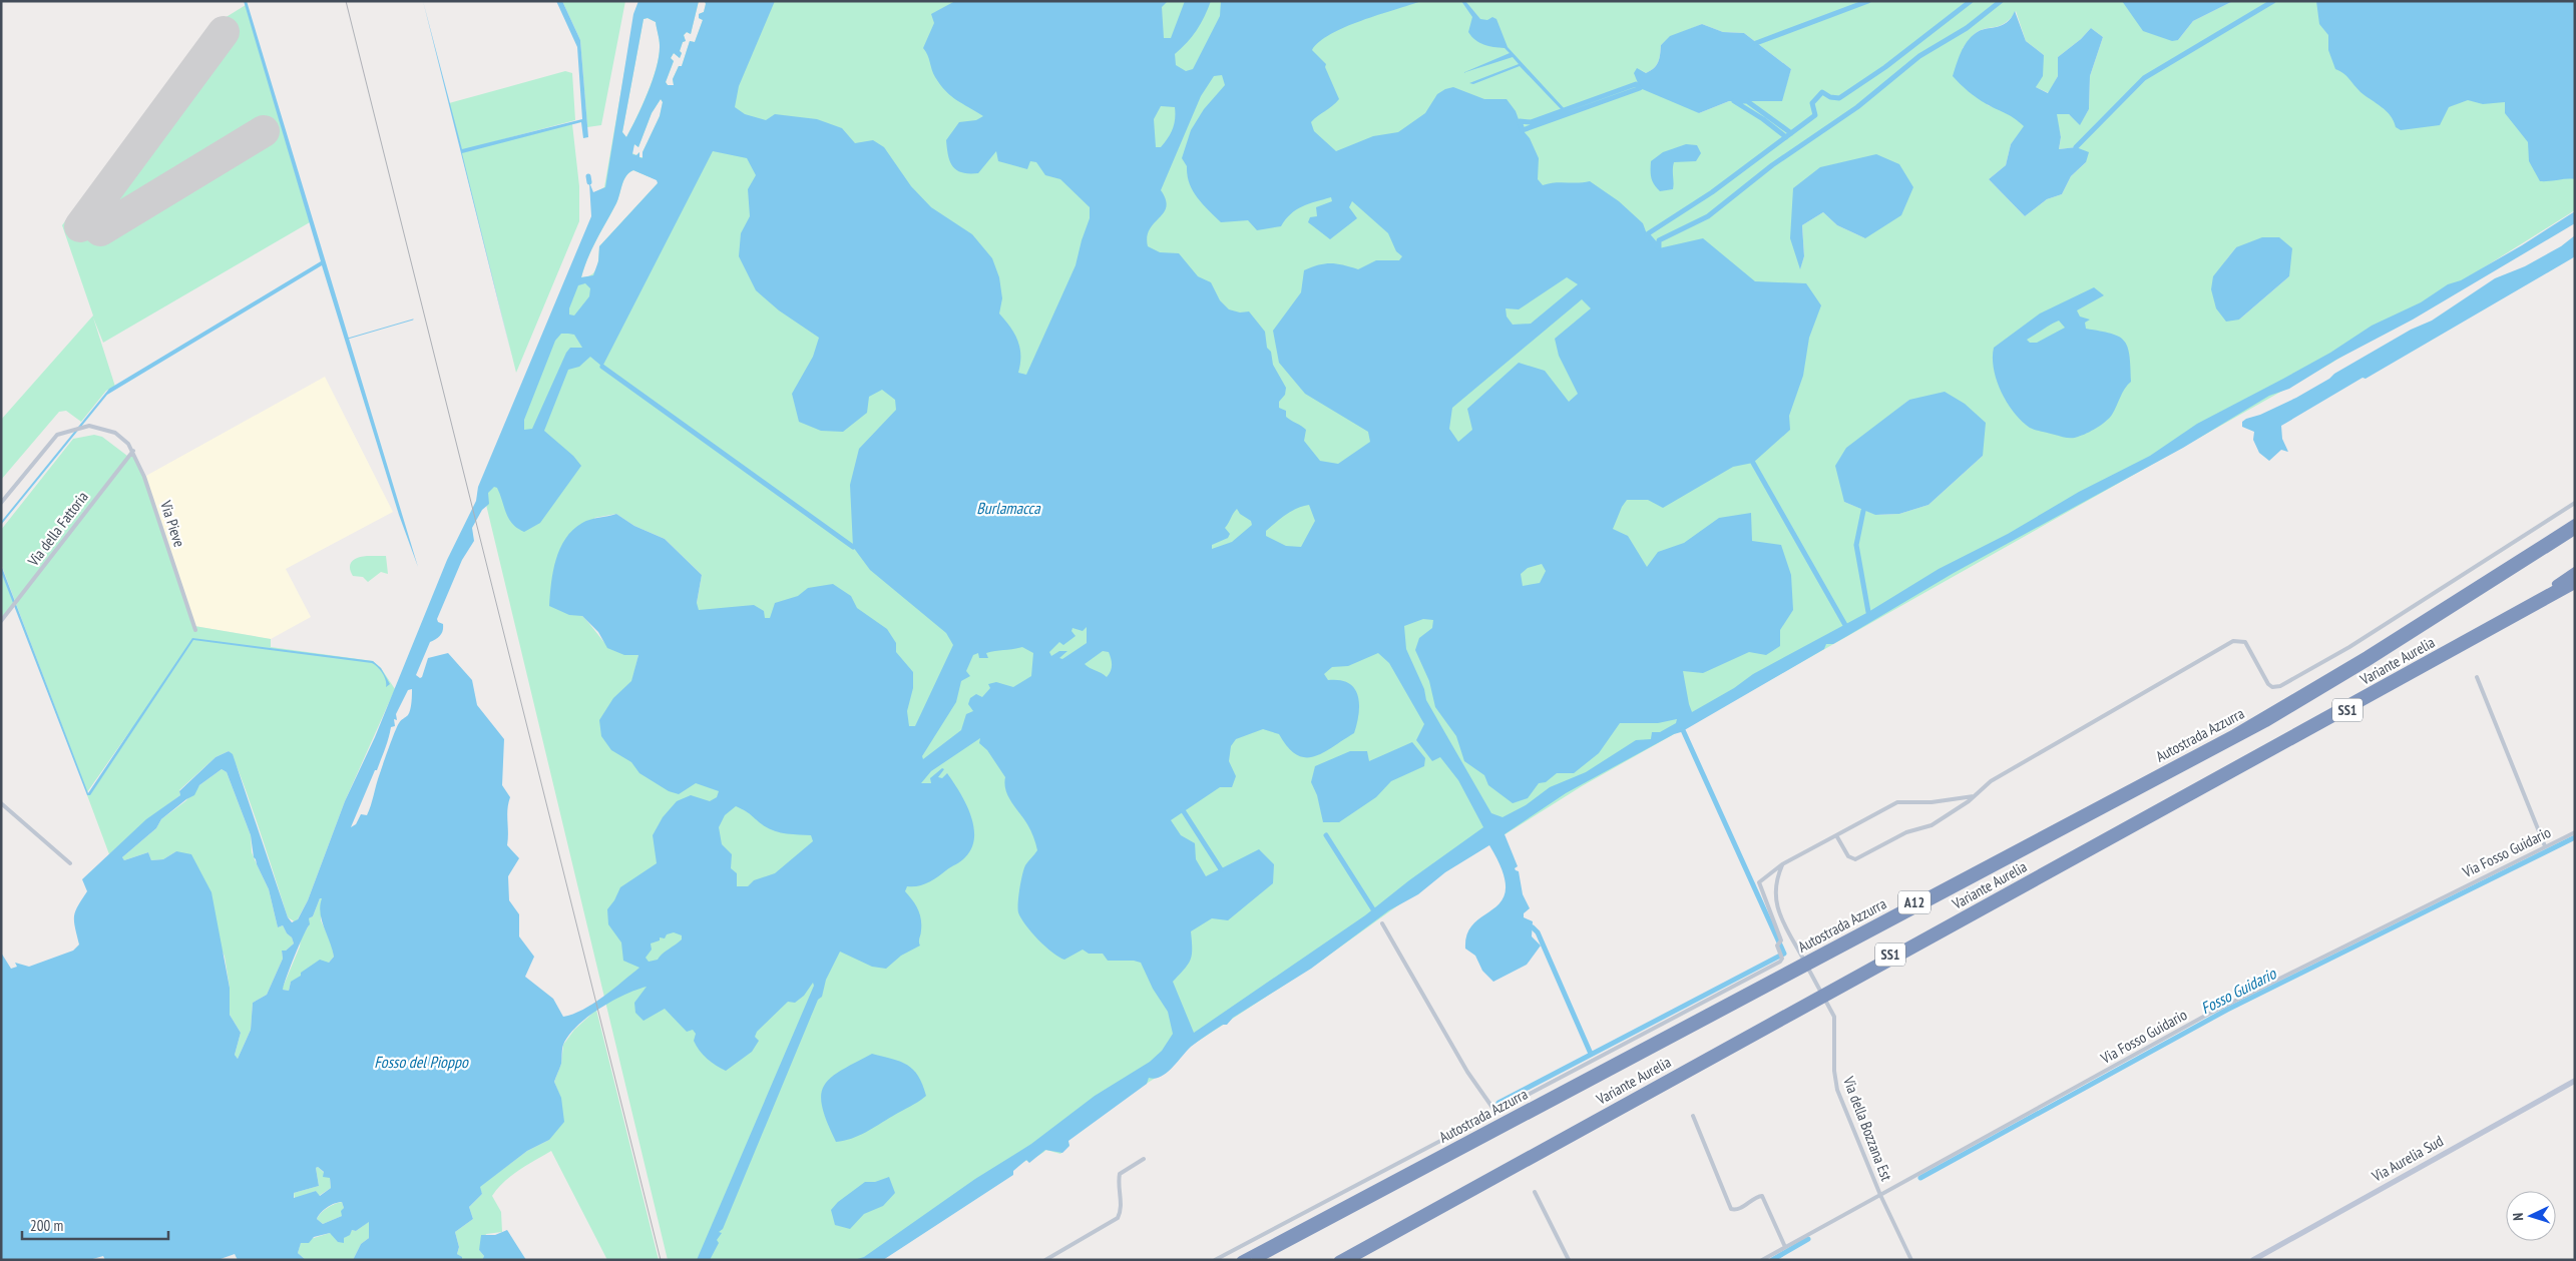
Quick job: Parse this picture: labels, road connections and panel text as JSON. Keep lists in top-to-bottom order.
{
  "streets": {
    "highway": [
      "Variante Aurelia",
      "SS1",
      "Autostrada Azzurra",
      "A12"
    ],
    "main road": ["Via Aurelia Sud"],
    "street": [
      "Via Pieve",
      "Via della Fattoria",
      "Via Fosso Guidario",
      "Via della Bozzana Est"
    ]
  },
  "crossings": [
    ["Via Pieve", "Via della Fattoria"],
    ["Via Fosso Guidario", "Via della Bozzana Est"]
  ],
  "water": ["Burlamacca", "Fosso Guidario", "Fosso del Pioppo"],
  "scale_bar": "200 m",
  "north": "left"
}
